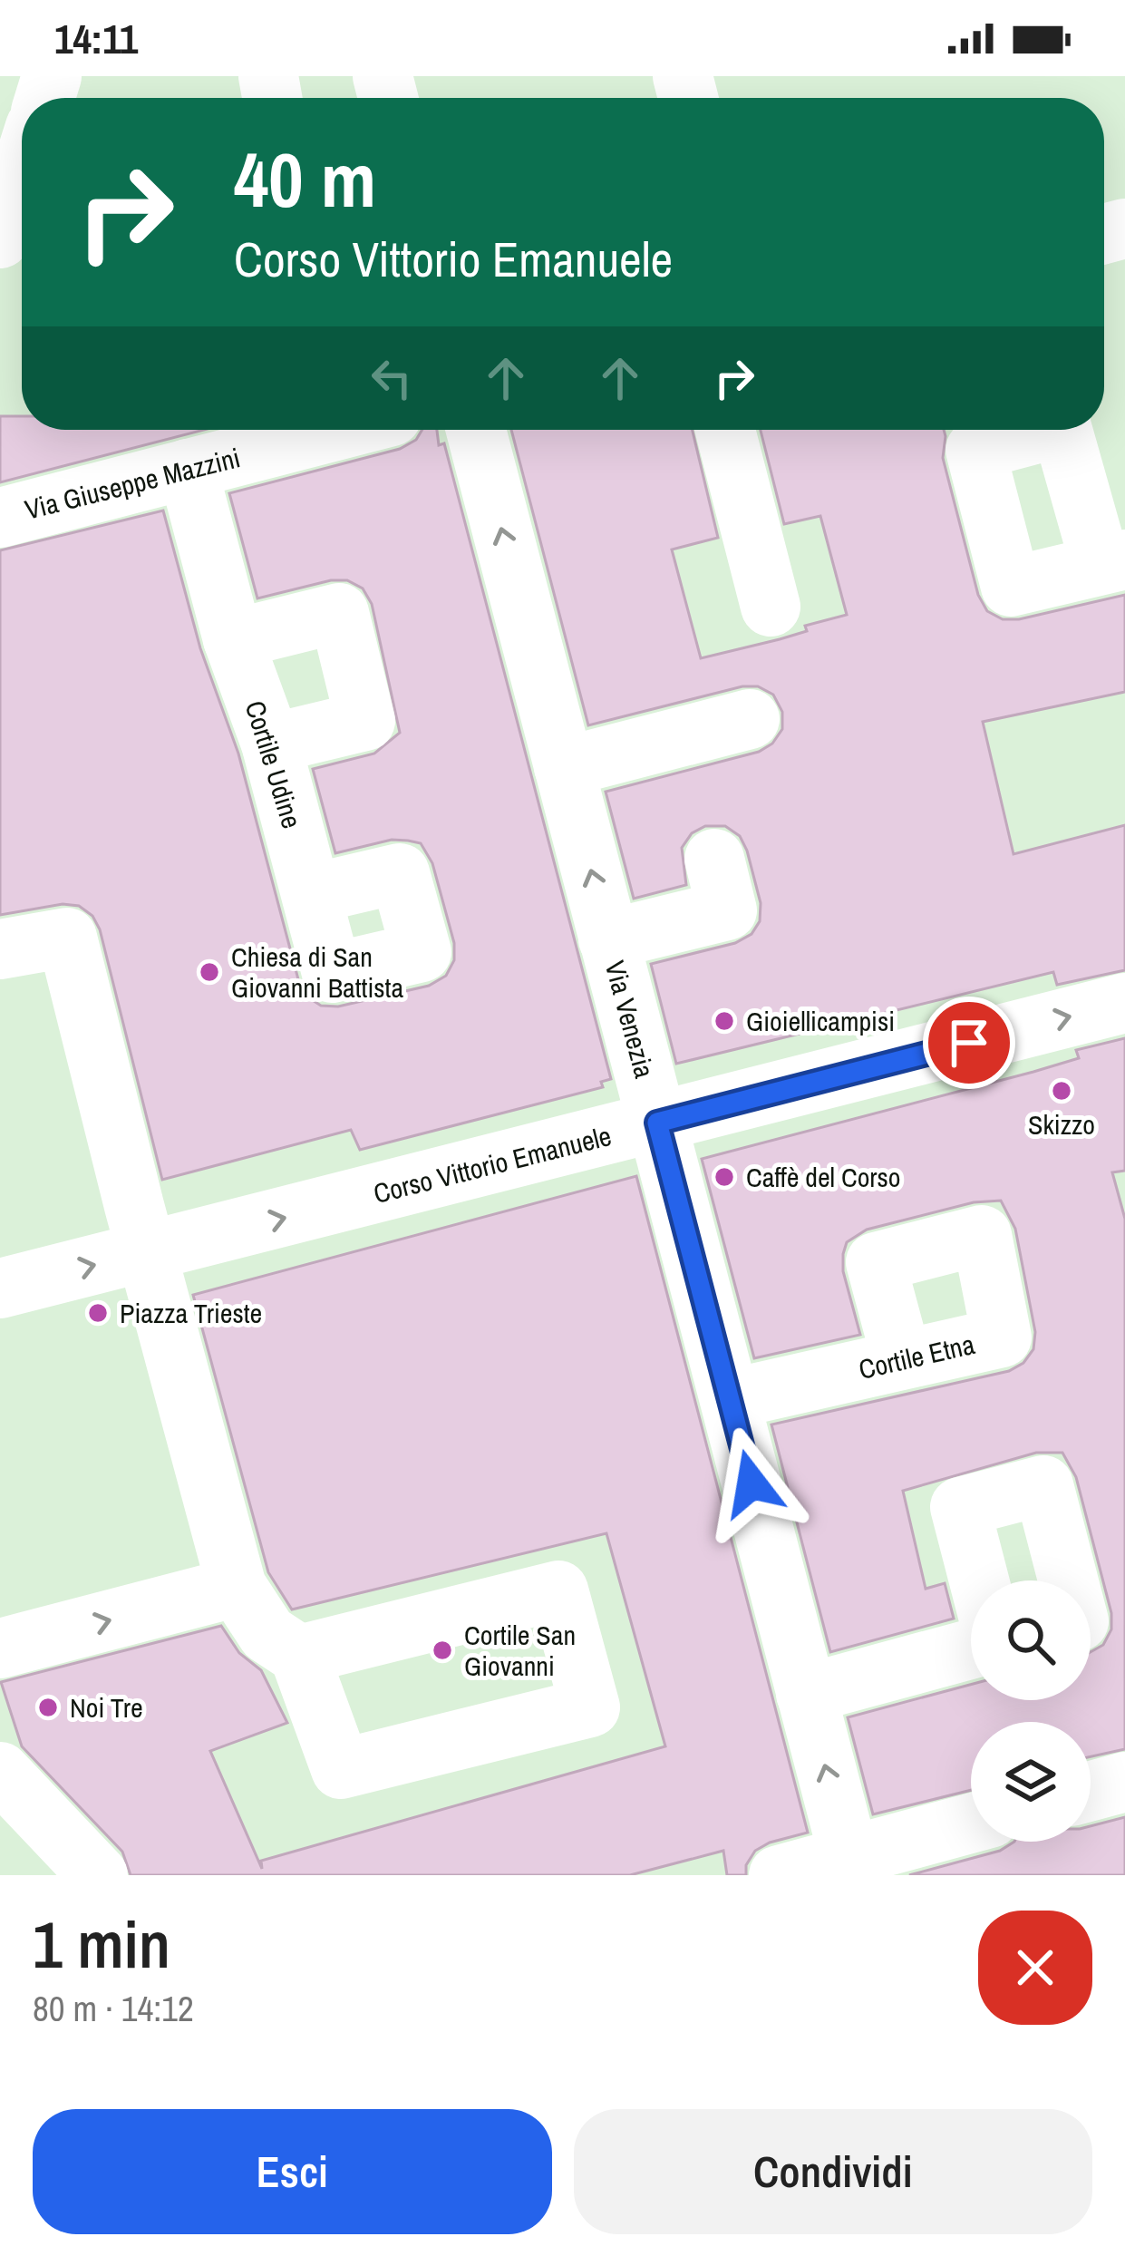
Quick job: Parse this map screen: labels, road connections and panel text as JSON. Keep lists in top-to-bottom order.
{
  "streets": {
    "street": [
      "Via Giuseppe Mazzini",
      "Cortile Udine",
      "Via Venezia",
      "Corso Vittorio Emanuele",
      "Cortile Etna"
    ]
  },
  "crossings": [
    ["Via Giuseppe Mazzini", "Cortile Udine"],
    ["Via Venezia", "Corso Vittorio Emanuele"],
    ["Via Venezia", "Cortile Etna"]
  ],
  "one_way": ["Via Venezia"],
  "places": [
    "Chiesa di San Giovanni Battista",
    "Gioiellicampisi",
    "Skizzo",
    "Caffè del Corso",
    "Piazza Trieste",
    "Cortile San Giovanni",
    "Noi Tre"
  ],
  "page": {
    "status": "14:11",
    "turn": ["40 m", "Corso Vittorio Emanuele"],
    "heading": ["1 min", "80 m · 14:12"],
    "buttons": ["Esci", "Condividi"]
  }
}
